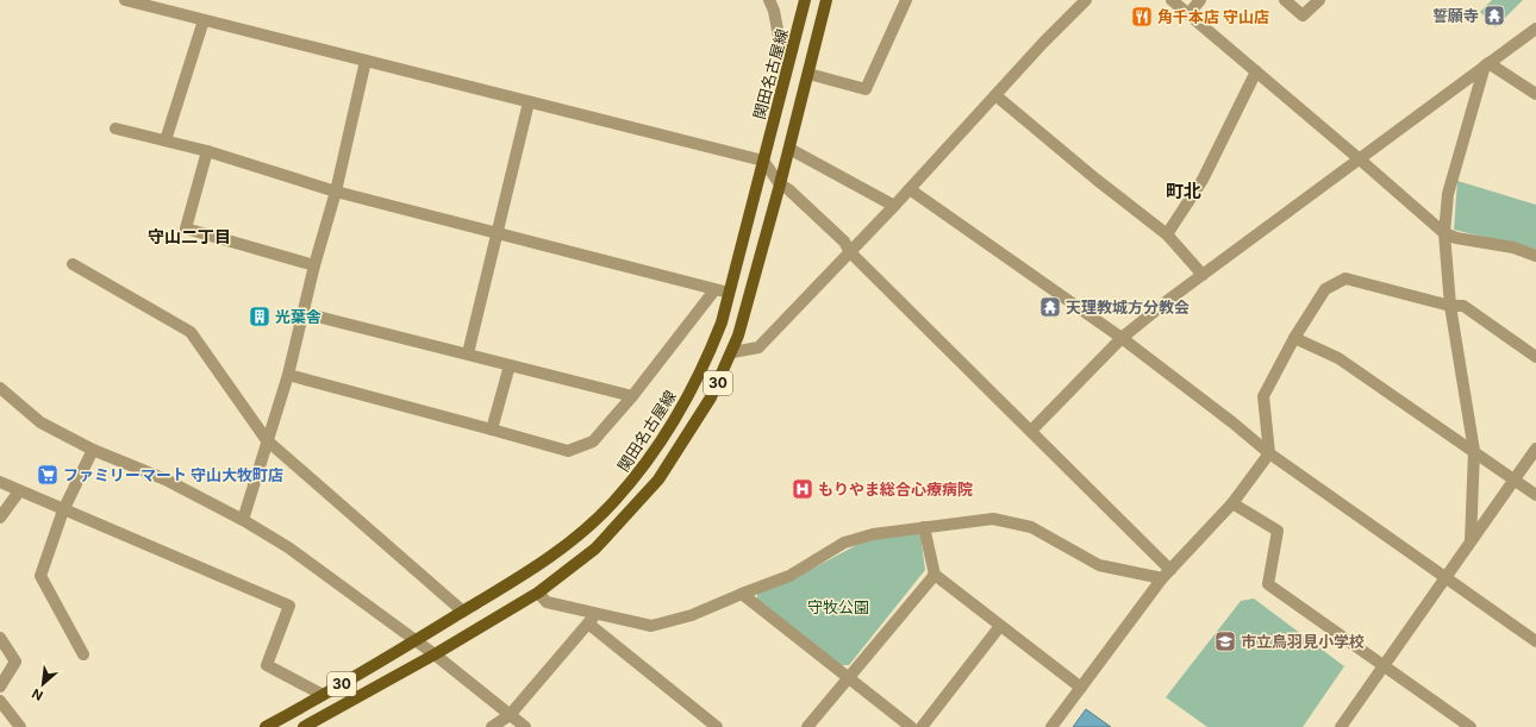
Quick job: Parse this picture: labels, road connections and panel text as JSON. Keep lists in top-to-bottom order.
{
  "streets": {
    "main road": ["関田名古屋線", "30"]
  },
  "districts": ["町北", "守山二丁目"],
  "parks": ["守牧公園"],
  "places": {
    "temple": ["誓願寺", "天理教城方分教会"],
    "restaurant": ["角千本店 守山店"],
    "building": ["光葉舎"],
    "supermarket": ["ファミリーマート 守山大牧町店"],
    "hospital": ["もりやま総合心療病院"],
    "school or university": ["市立鳥羽見小学校"]
  },
  "north": "bottom left"
}
